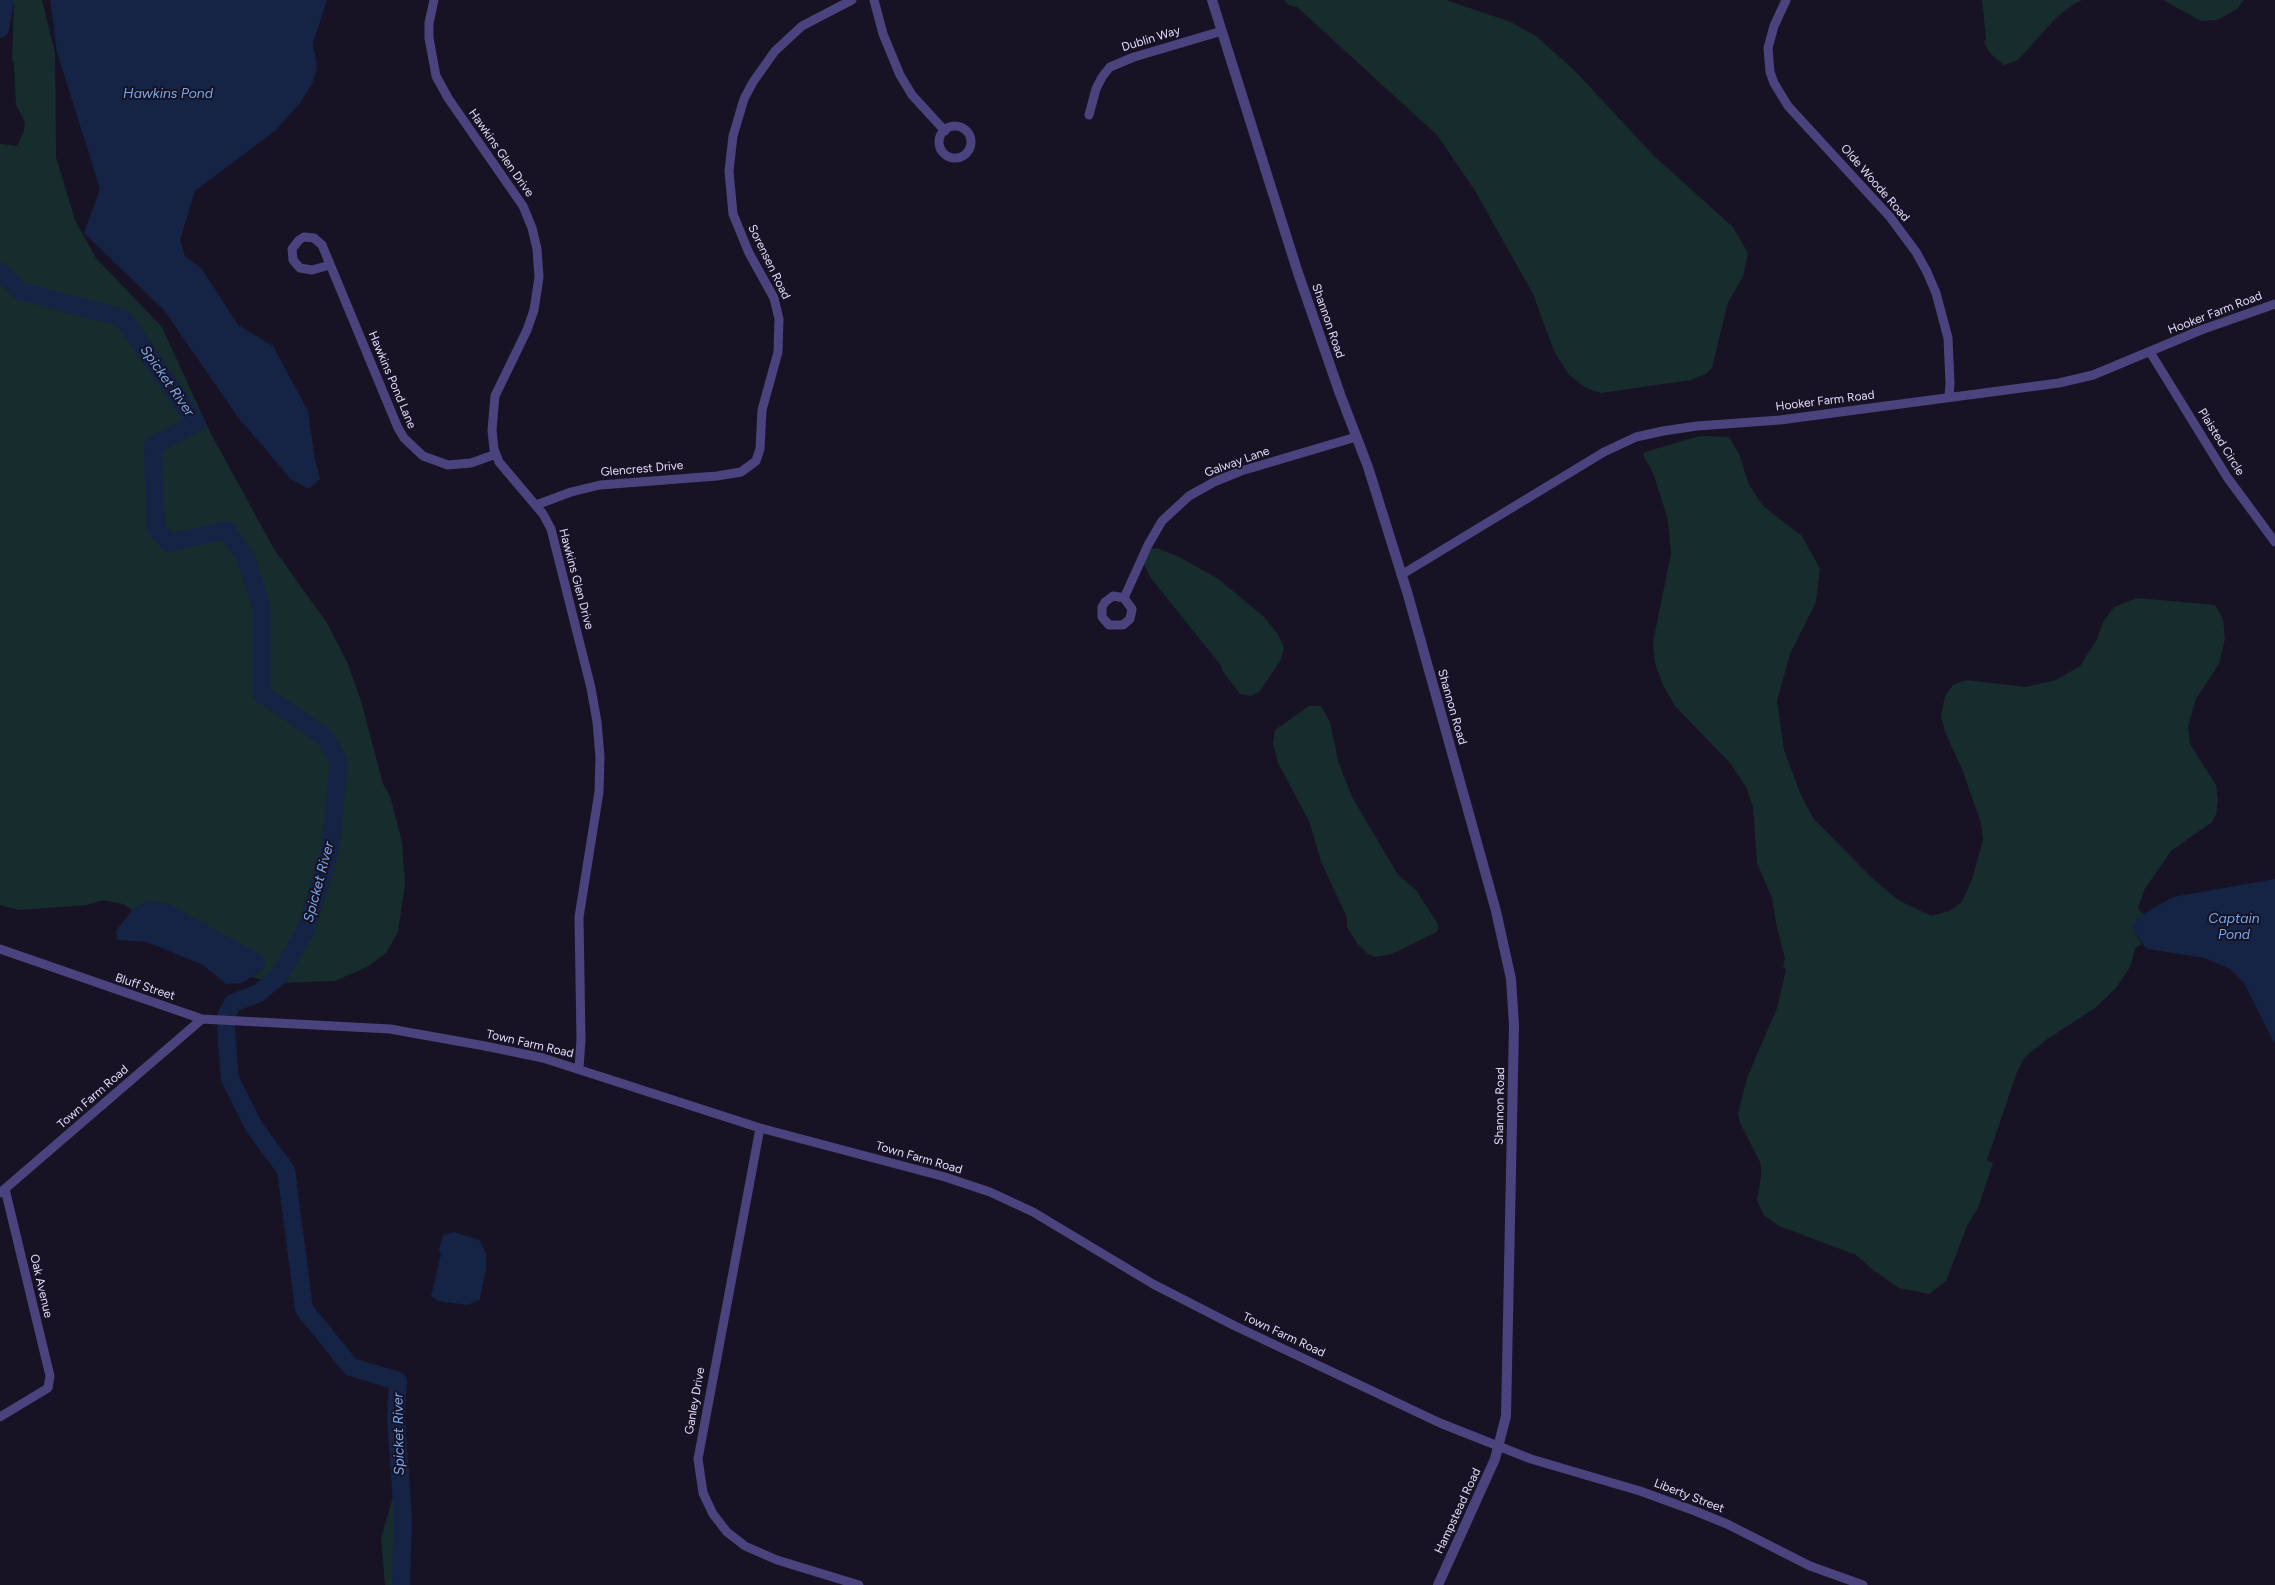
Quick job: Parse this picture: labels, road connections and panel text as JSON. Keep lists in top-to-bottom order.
{
  "streets": {
    "street": [
      "Dublin Way",
      "Hawkins Glen Drive",
      "Olde Woode Road",
      "Sorensen Road",
      "Hooker Farm Road",
      "Shannon Road",
      "Hawkins Pond Lane",
      "Plaisted Circle",
      "Galway Lane",
      "Glencrest Drive",
      "Bluff Street",
      "Town Farm Road",
      "Oak Avenue",
      "Ganley Drive",
      "Liberty Street",
      "Hampstead Road"
    ]
  },
  "crossings": [
    ["Dublin Way", "Shannon Road"],
    ["Hawkins Glen Drive", "Hawkins Pond Lane"],
    ["Hawkins Glen Drive", "Glencrest Drive"],
    ["Hawkins Glen Drive", "Town Farm Road"],
    ["Olde Woode Road", "Hooker Farm Road"],
    ["Sorensen Road", "Glencrest Drive"],
    ["Hooker Farm Road", "Shannon Road"],
    ["Hooker Farm Road", "Plaisted Circle"],
    ["Shannon Road", "Galway Lane"],
    ["Shannon Road", "Town Farm Road"],
    ["Shannon Road", "Liberty Street"],
    ["Shannon Road", "Hampstead Road"],
    ["Bluff Street", "Town Farm Road"],
    ["Town Farm Road", "Oak Avenue"],
    ["Town Farm Road", "Ganley Drive"],
    ["Town Farm Road", "Liberty Street"],
    ["Town Farm Road", "Hampstead Road"],
    ["Liberty Street", "Hampstead Road"]
  ],
  "water": ["Hawkins Pond", "Spicket River", "Captain Pond"]
}
